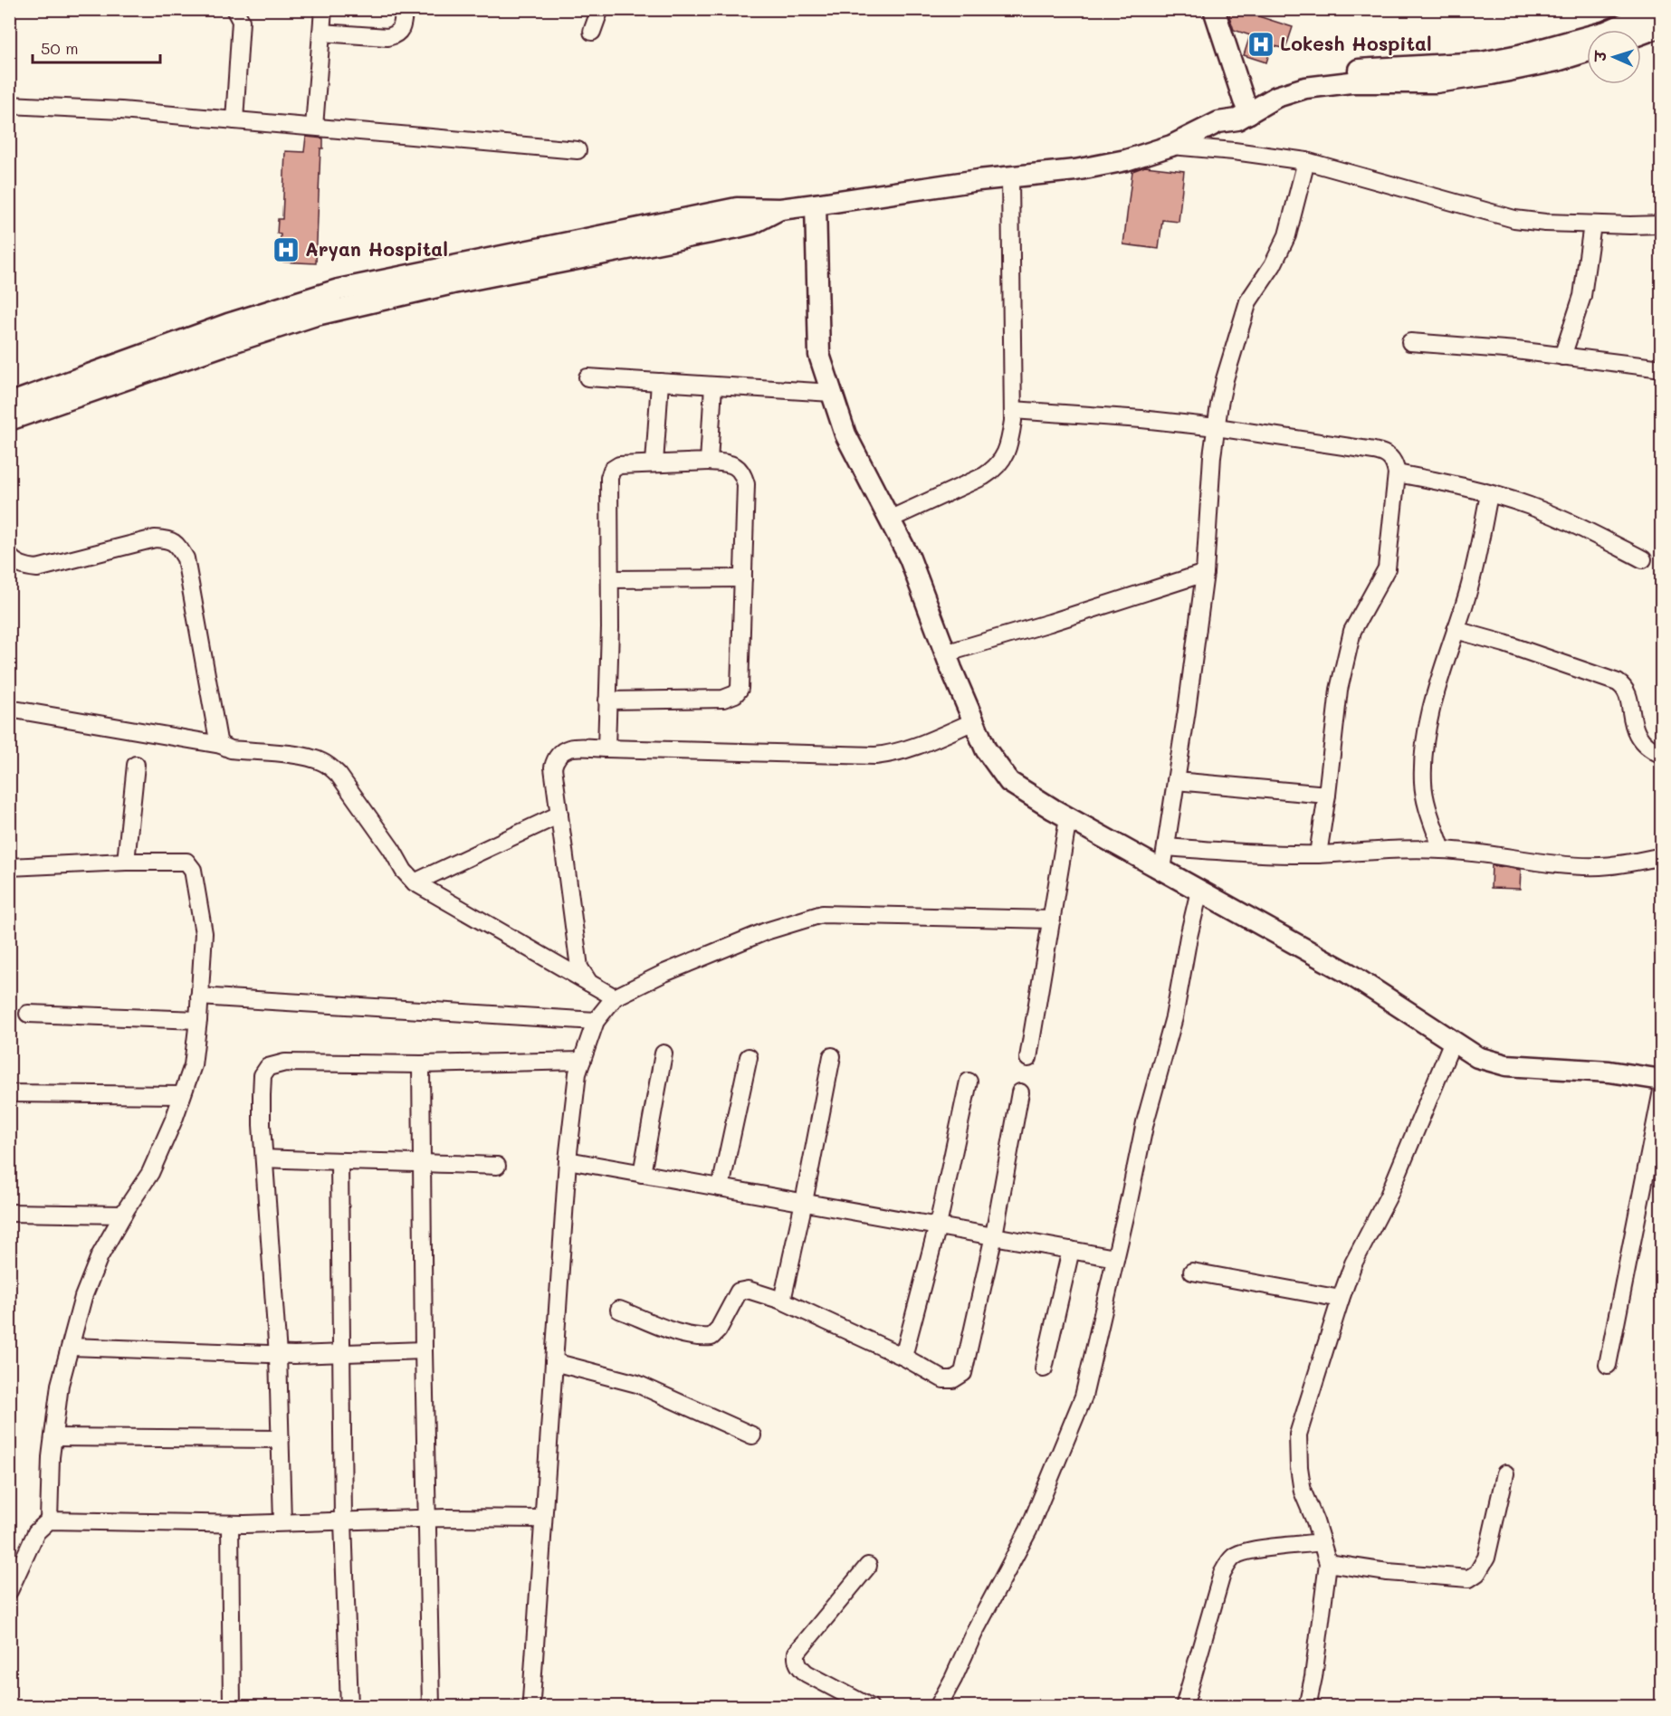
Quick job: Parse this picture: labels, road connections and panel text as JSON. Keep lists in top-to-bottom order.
{
  "places": {
    "hospital": ["Lokesh Hospital", "Aryan Hospital"]
  },
  "scale_bar": "50 m",
  "north": "left"
}
